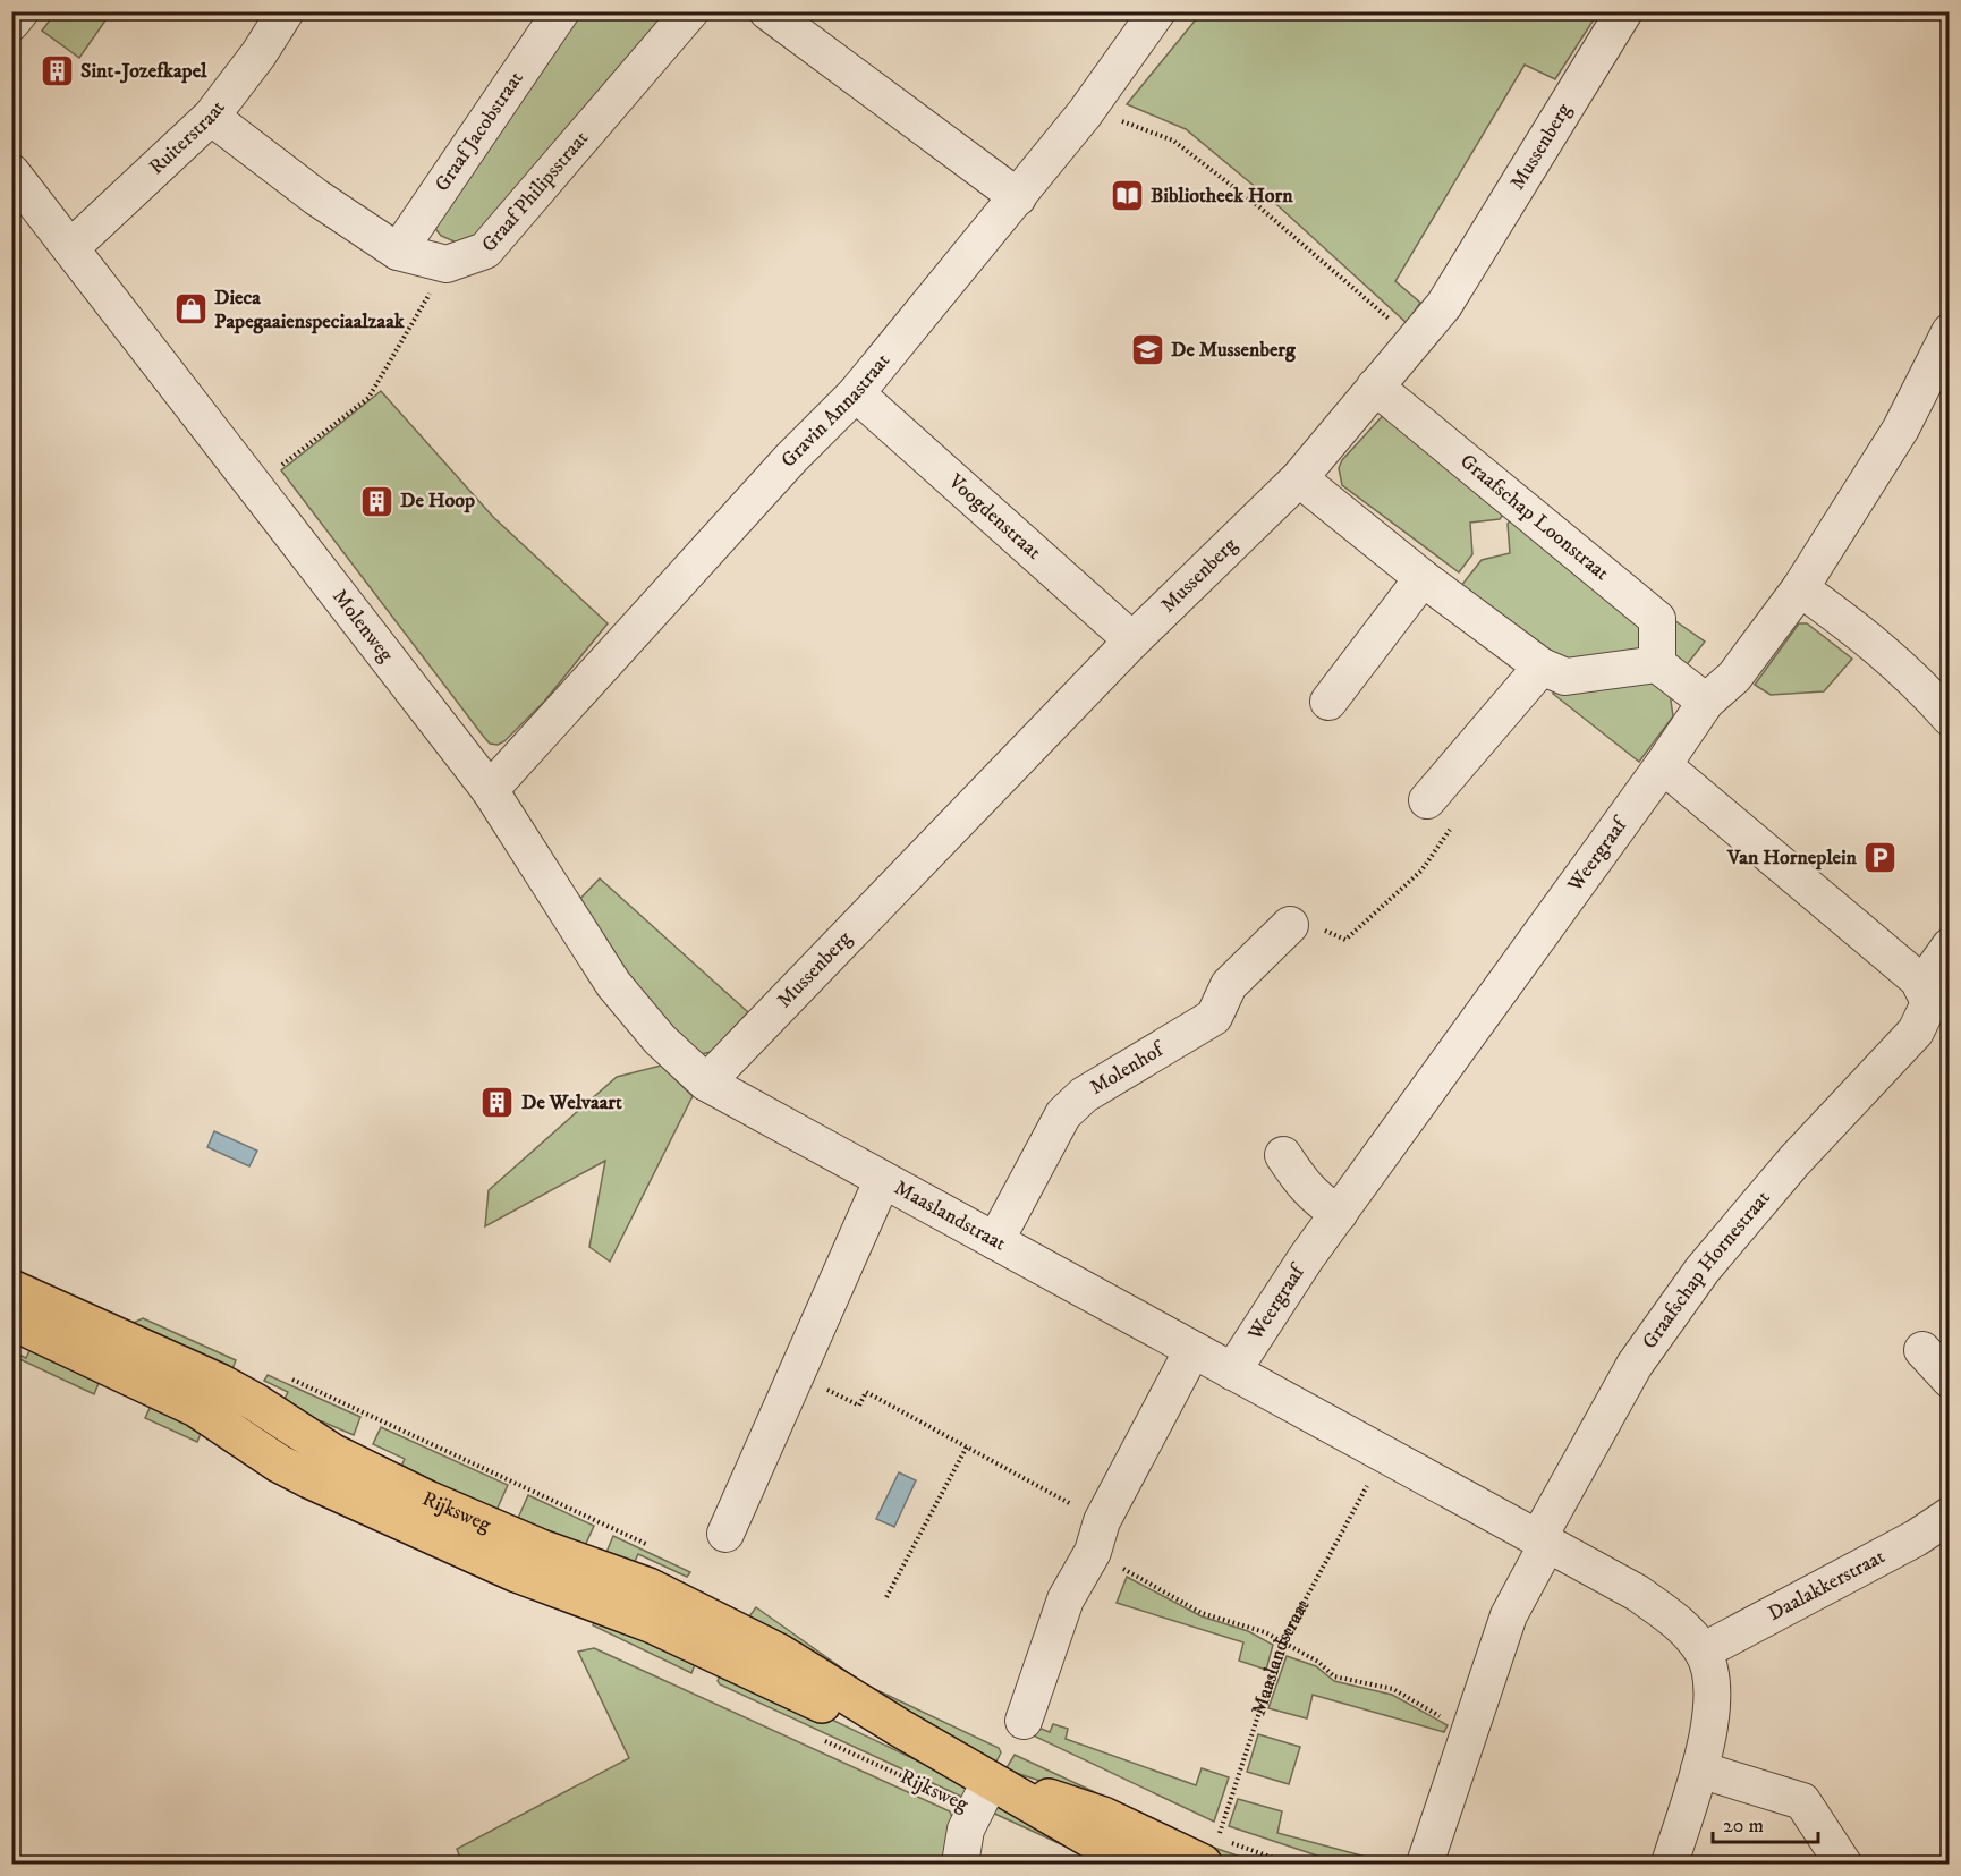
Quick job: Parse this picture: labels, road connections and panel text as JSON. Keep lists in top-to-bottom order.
{
  "streets": {
    "main road": ["Rijksweg"],
    "street": [
      "Graaf Jacobstraat",
      "Ruiterstraat",
      "Mussenberg",
      "Graaf Philipsstraat",
      "Gravin Annastraat",
      "Voogdenstraat",
      "Graafschap Loonstraat",
      "Molenweg",
      "Weergraaf",
      "Molenhof",
      "Maaslandstraat",
      "Graafschap Hornestraat",
      "Daalakkerstraat"
    ]
  },
  "crossings": [
    ["Ruiterstraat", "Molenweg"],
    ["Mussenberg", "Voogdenstraat"],
    ["Mussenberg", "Graafschap Loonstraat"],
    ["Mussenberg", "Molenweg"],
    ["Mussenberg", "Maaslandstraat"],
    ["Gravin Annastraat", "Voogdenstraat"],
    ["Gravin Annastraat", "Molenweg"],
    ["Molenweg", "Maaslandstraat"],
    ["Weergraaf", "Maaslandstraat"],
    ["Molenhof", "Maaslandstraat"],
    ["Maaslandstraat", "Graafschap Hornestraat"],
    ["Maaslandstraat", "Rijksweg"],
    ["Maaslandstraat", "Daalakkerstraat"]
  ],
  "places": {
    "building": ["Sint-Jozefkapel", "De Hoop", "De Welvaart"],
    "library": ["Bibliotheek Horn"],
    "shop": ["Dieca Papegaaienspeciaalzaak"],
    "school or university": ["De Mussenberg"],
    "parking": ["Van Horneplein"]
  },
  "scale_bar": "20 m"
}
